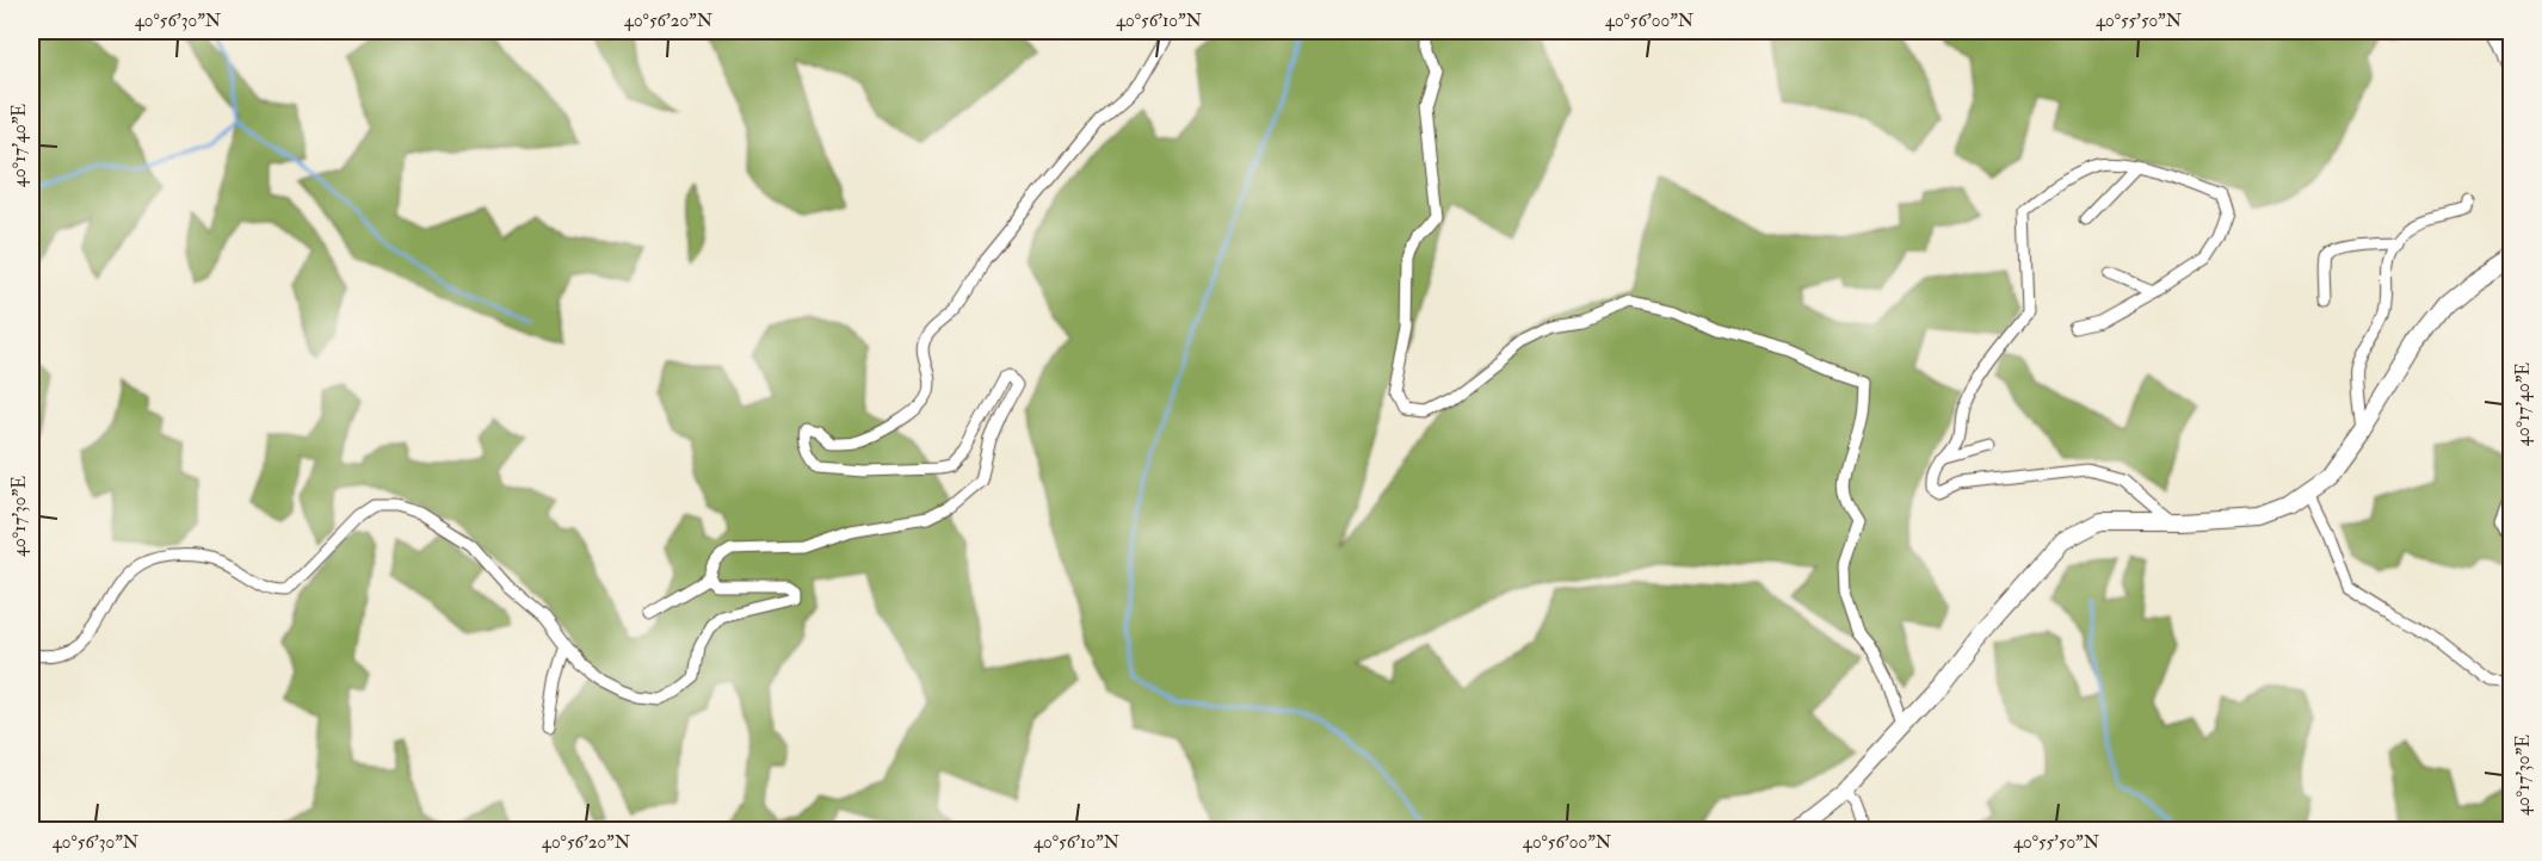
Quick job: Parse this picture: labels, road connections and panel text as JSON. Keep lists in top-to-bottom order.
{
  "coordinates": [
    "40°56'30\"N",
    "40°56'20\"N",
    "40°56'10\"N",
    "40°56'00\"N",
    "40°55'50\"N",
    "40°17'40\"E",
    "40°17'30\"E"
  ]
}
